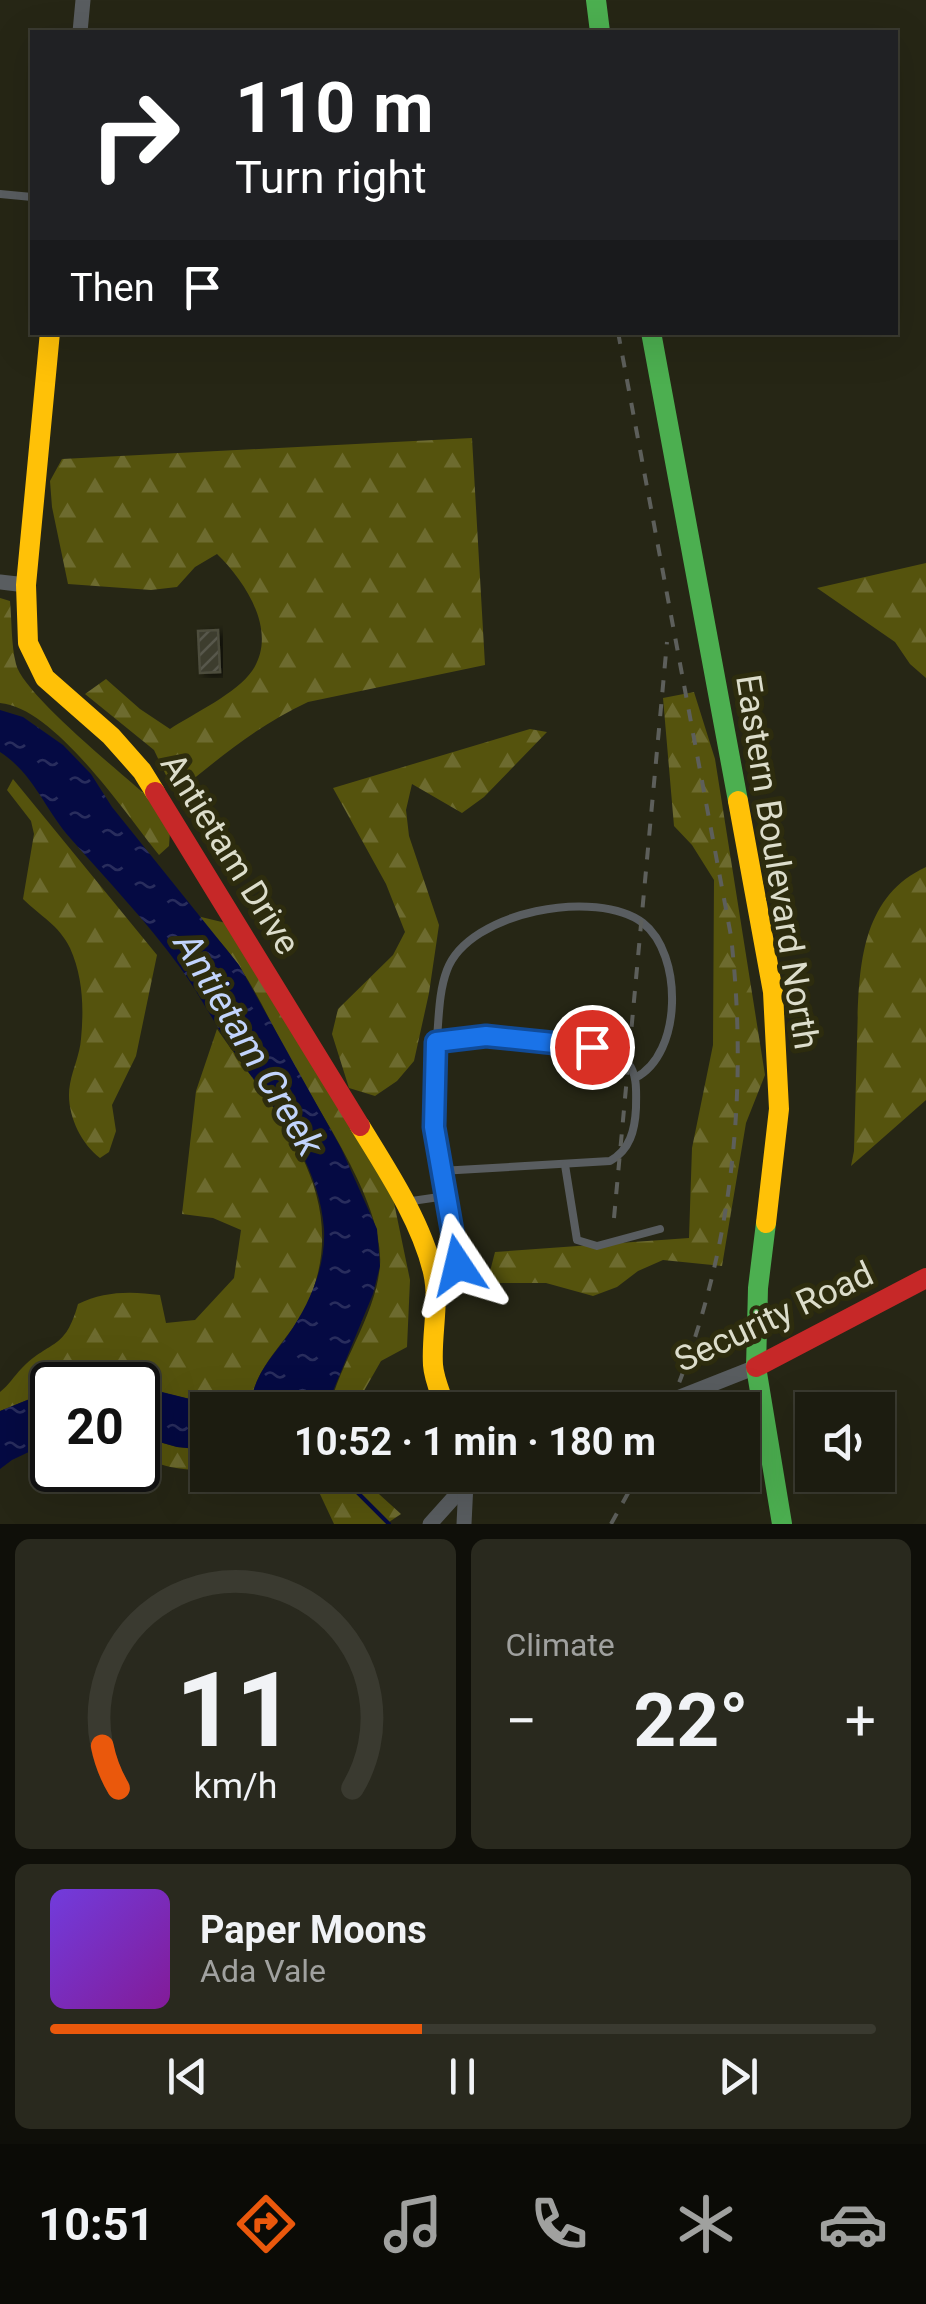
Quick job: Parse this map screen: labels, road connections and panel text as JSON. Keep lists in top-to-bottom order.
{
  "streets": {
    "street": ["Antietam Drive", "Eastern Boulevard North", "Security Road"]
  },
  "crossings": [
    ["Eastern Boulevard North", "Security Road"]
  ],
  "water": ["Antietam Creek"],
  "page": {
    "turn": ["110 m", "Turn right"],
    "then": "Then",
    "limit": "20",
    "trip": "10:52 · 1 min · 180 m",
    "tile": "Climate",
    "heat": ["−", "22°", "+"],
    "song": ["Paper Moons", "Ada Vale"],
    "tabs": "10:51",
    "gauge": ["11", "km/h"]
  }
}
